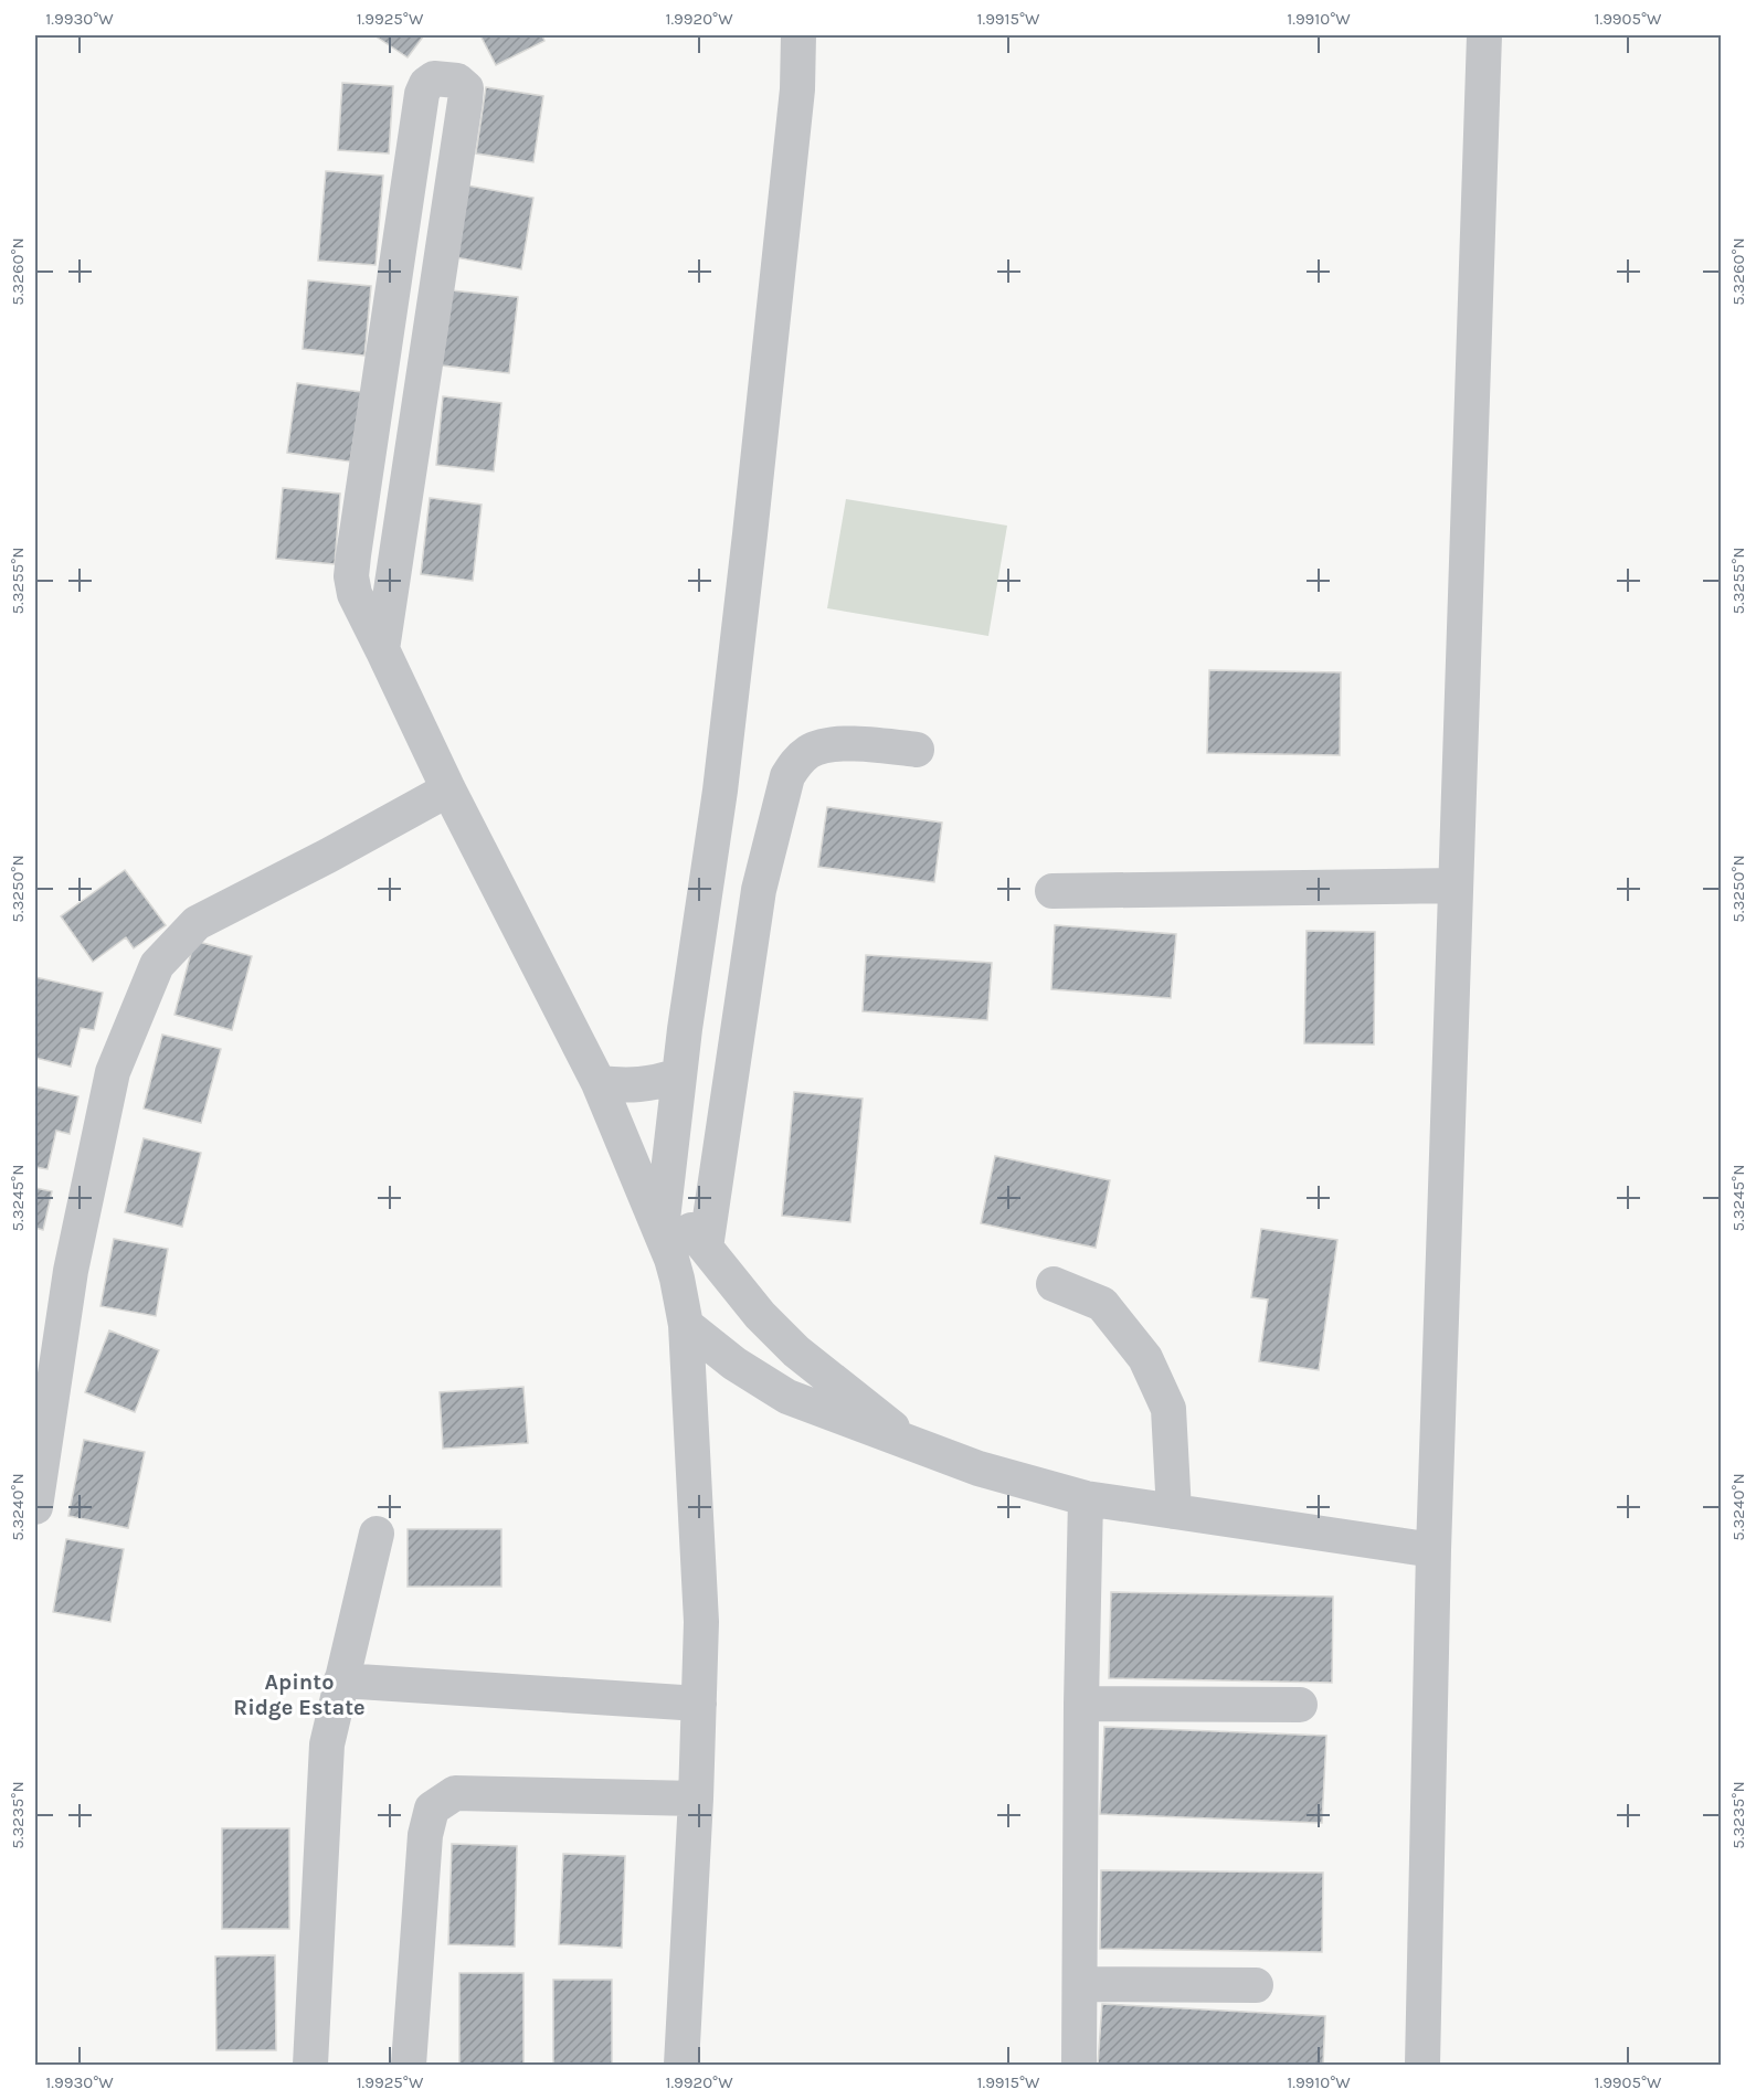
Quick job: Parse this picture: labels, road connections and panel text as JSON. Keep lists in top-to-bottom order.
{
  "districts": ["Apinto Ridge Estate"],
  "coordinates": [
    "1.9930°W",
    "1.9925°W",
    "1.9920°W",
    "1.9915°W",
    "1.9910°W",
    "1.9905°W",
    "5.3260°N",
    "5.3255°N",
    "5.3250°N",
    "5.3245°N",
    "5.3240°N",
    "5.3235°N"
  ]
}
